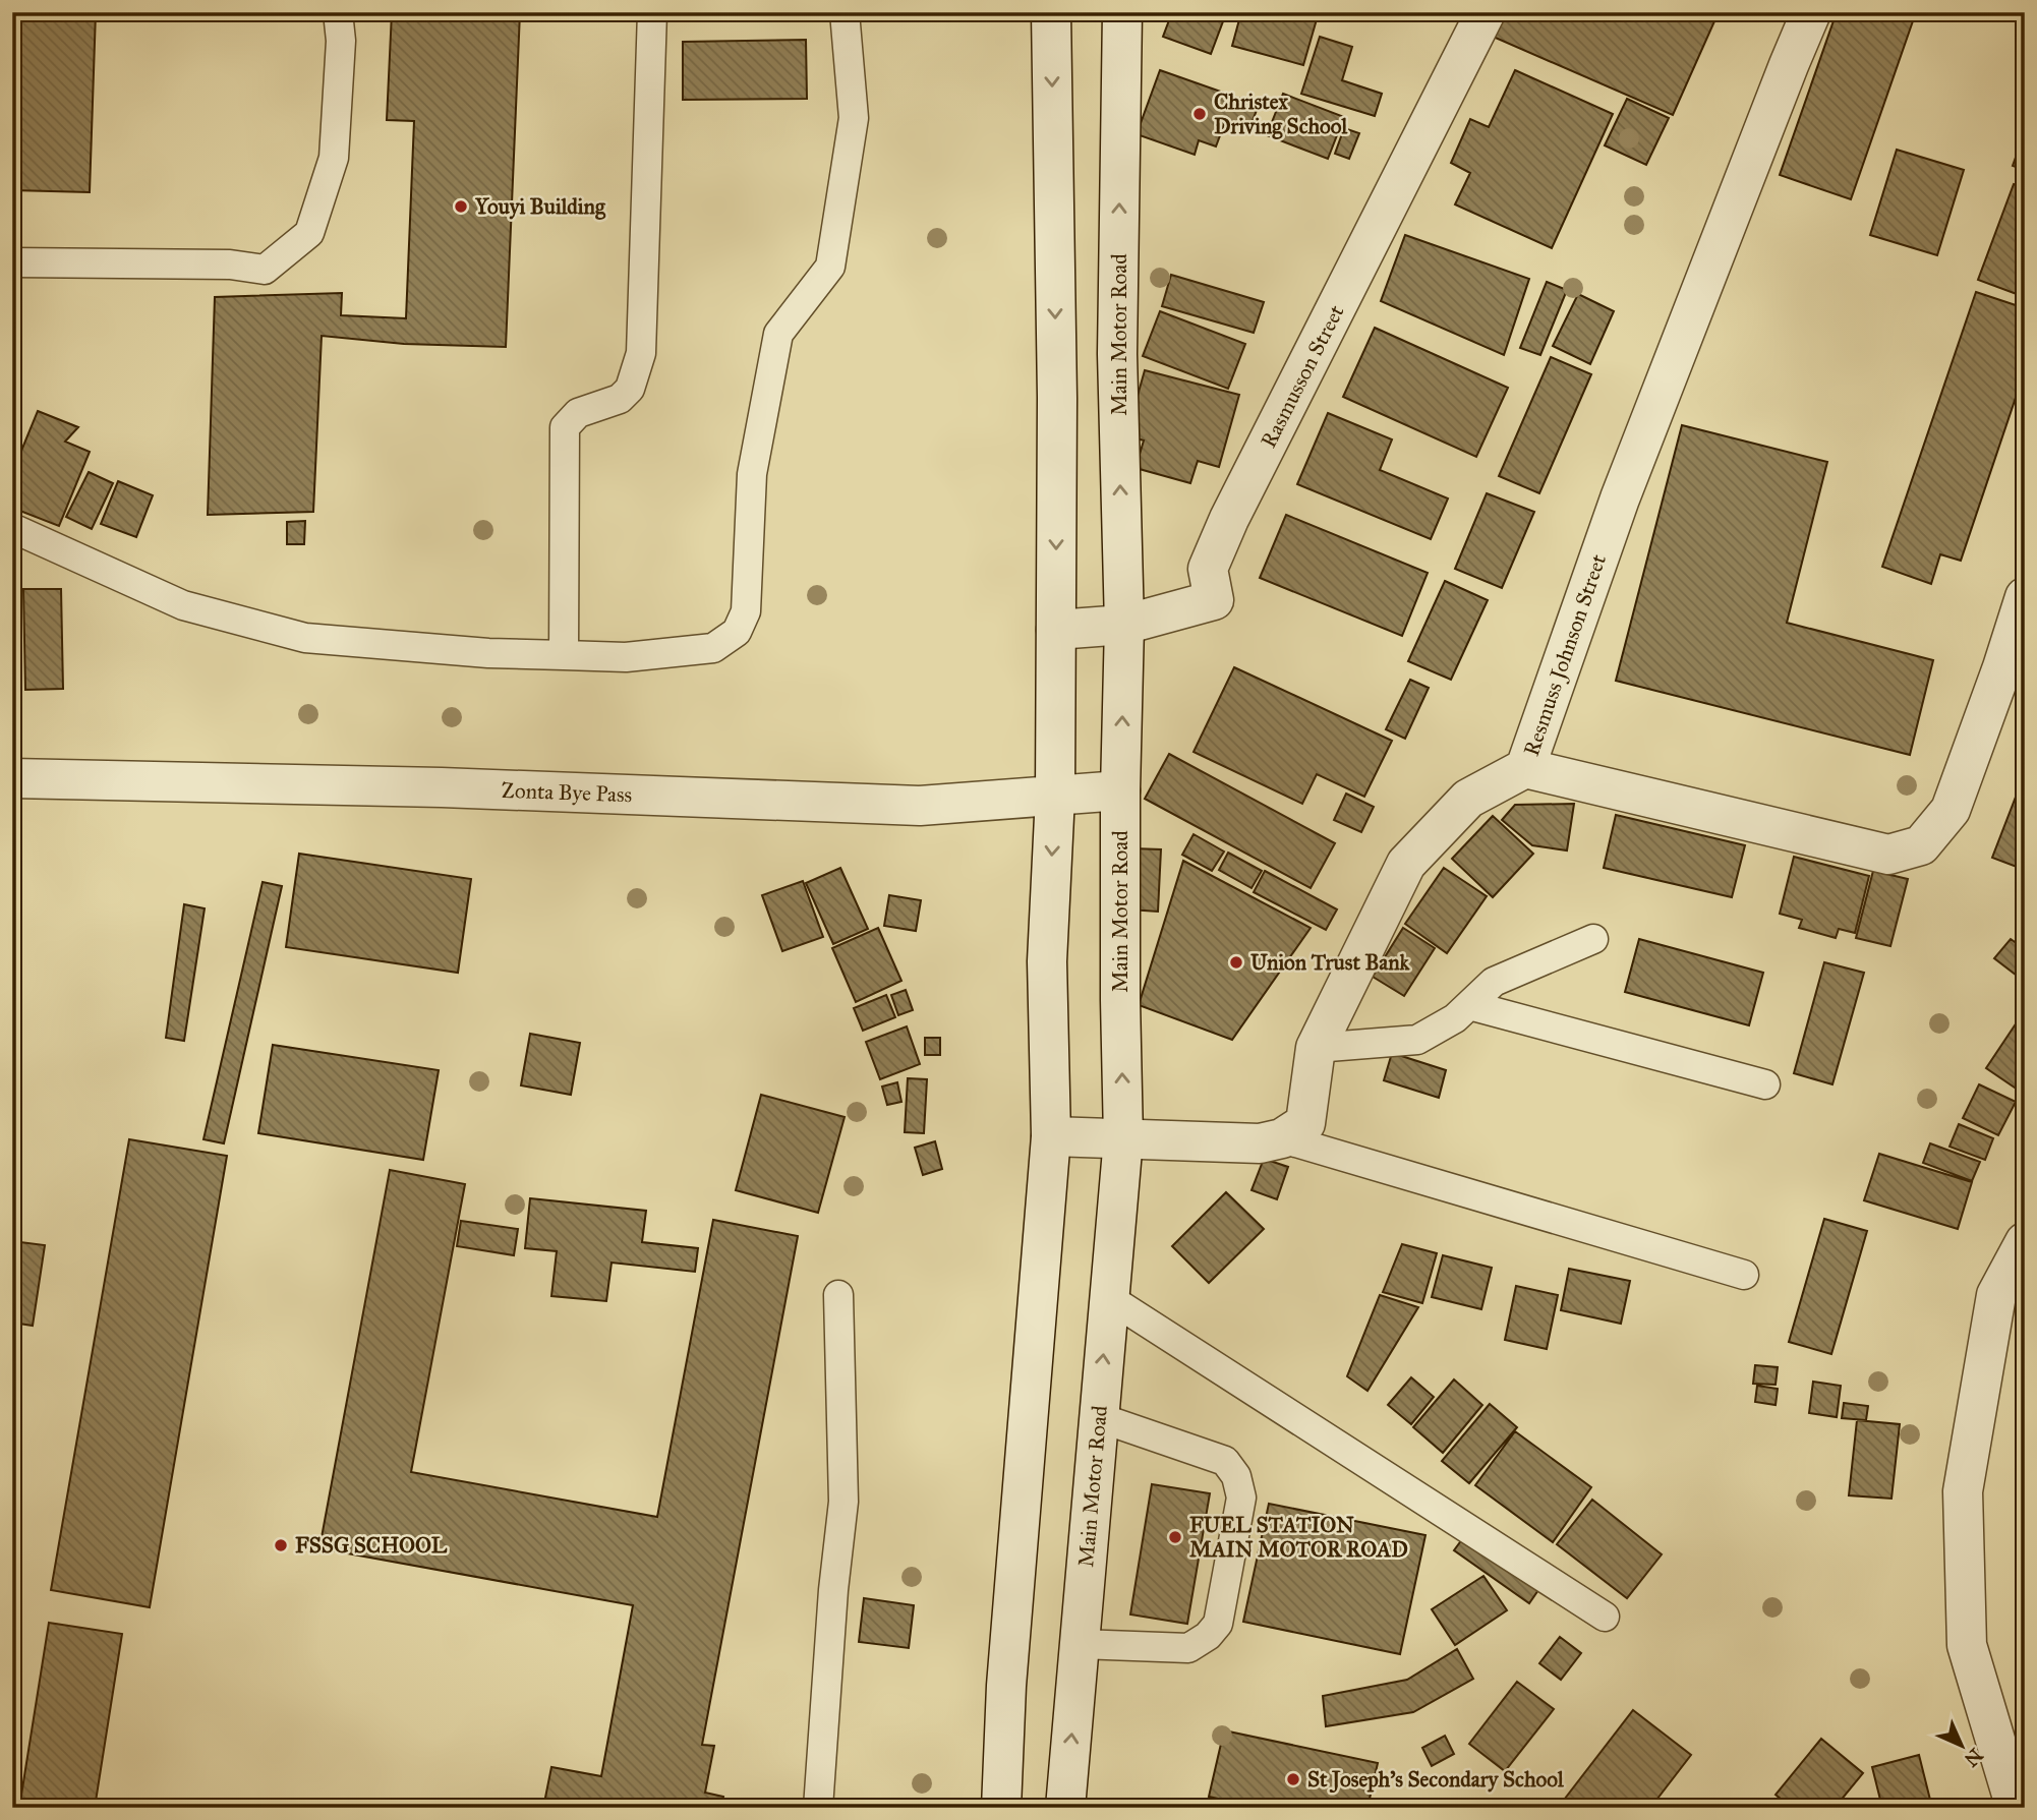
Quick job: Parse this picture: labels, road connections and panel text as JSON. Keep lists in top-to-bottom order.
{
  "streets": {
    "street": [
      "Main Motor Road",
      "Rasmusson Street",
      "Resmuss Johnson Street",
      "Zonta Bye Pass"
    ]
  },
  "crossings": [
    ["Main Motor Road", "Rasmusson Street"],
    ["Main Motor Road", "Zonta Bye Pass"]
  ],
  "places": [
    "Christex Driving School",
    "Youyi Building",
    "Union Trust Bank",
    "FUEL STATION MAIN MOTOR ROAD",
    "FSSG SCHOOL",
    "St Joseph's Secondary School"
  ],
  "north": "bottom right"
}
